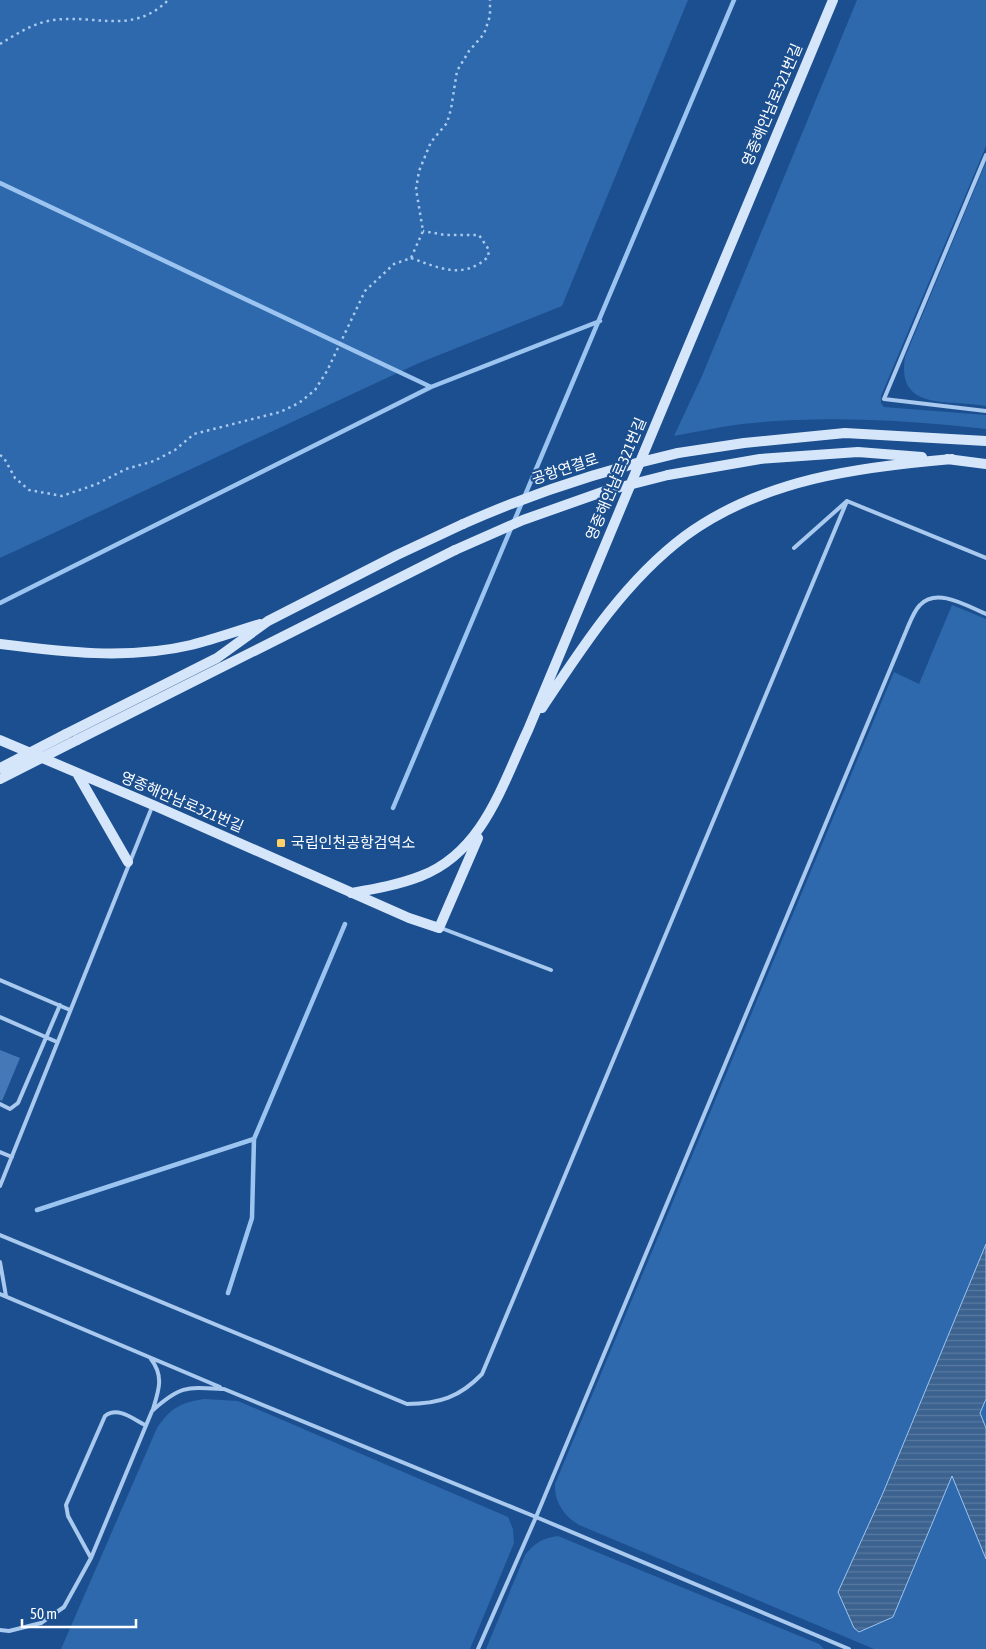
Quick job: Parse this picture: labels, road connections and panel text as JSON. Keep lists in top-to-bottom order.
{
  "streets": {
    "street": ["영종해안남로321번길", "공항연결로"]
  },
  "places": {
    "transit": ["국립인천공항검역소"]
  },
  "scale_bar": "50 m"
}
